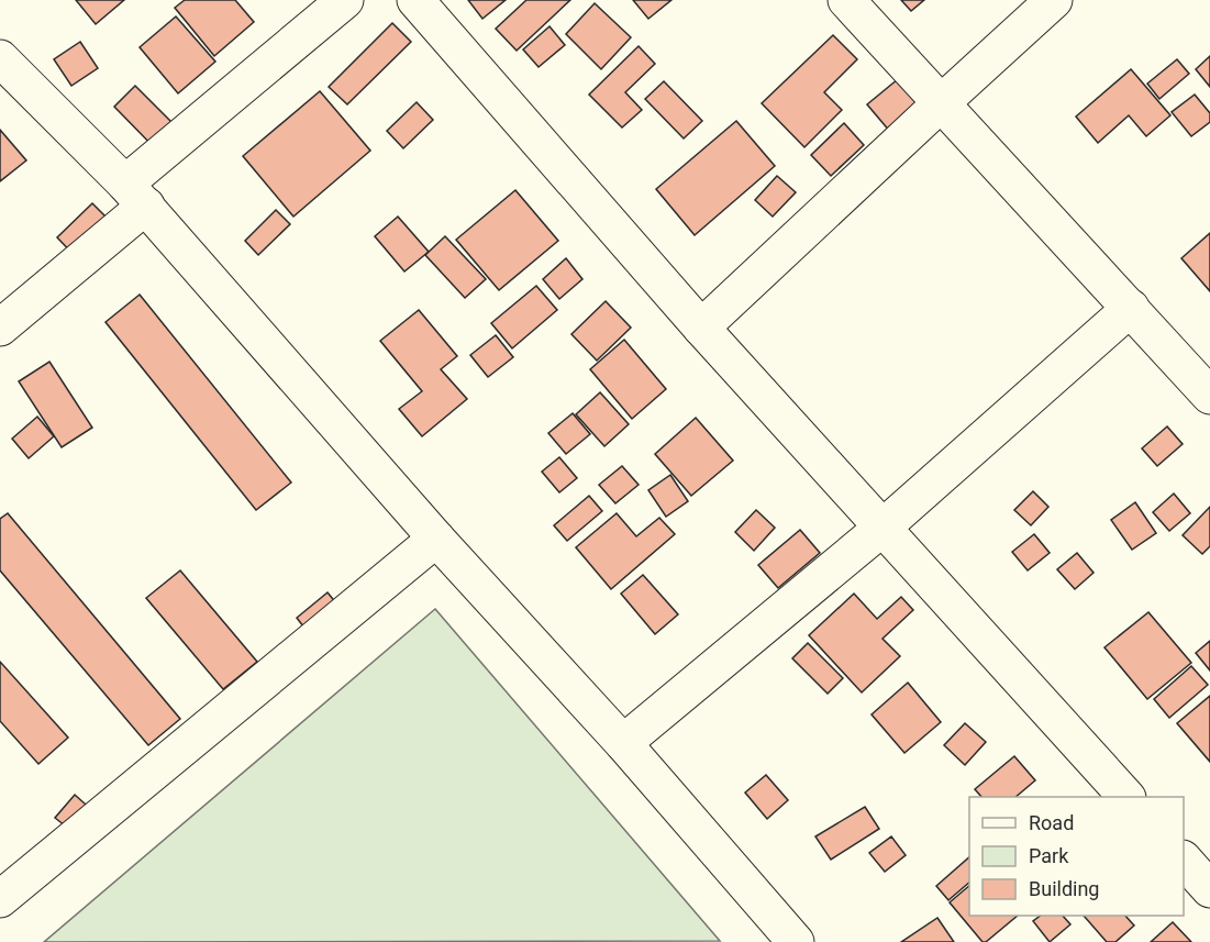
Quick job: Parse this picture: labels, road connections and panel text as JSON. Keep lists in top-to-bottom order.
{
  "legend": ["Road", "Park", "Building"]
}
